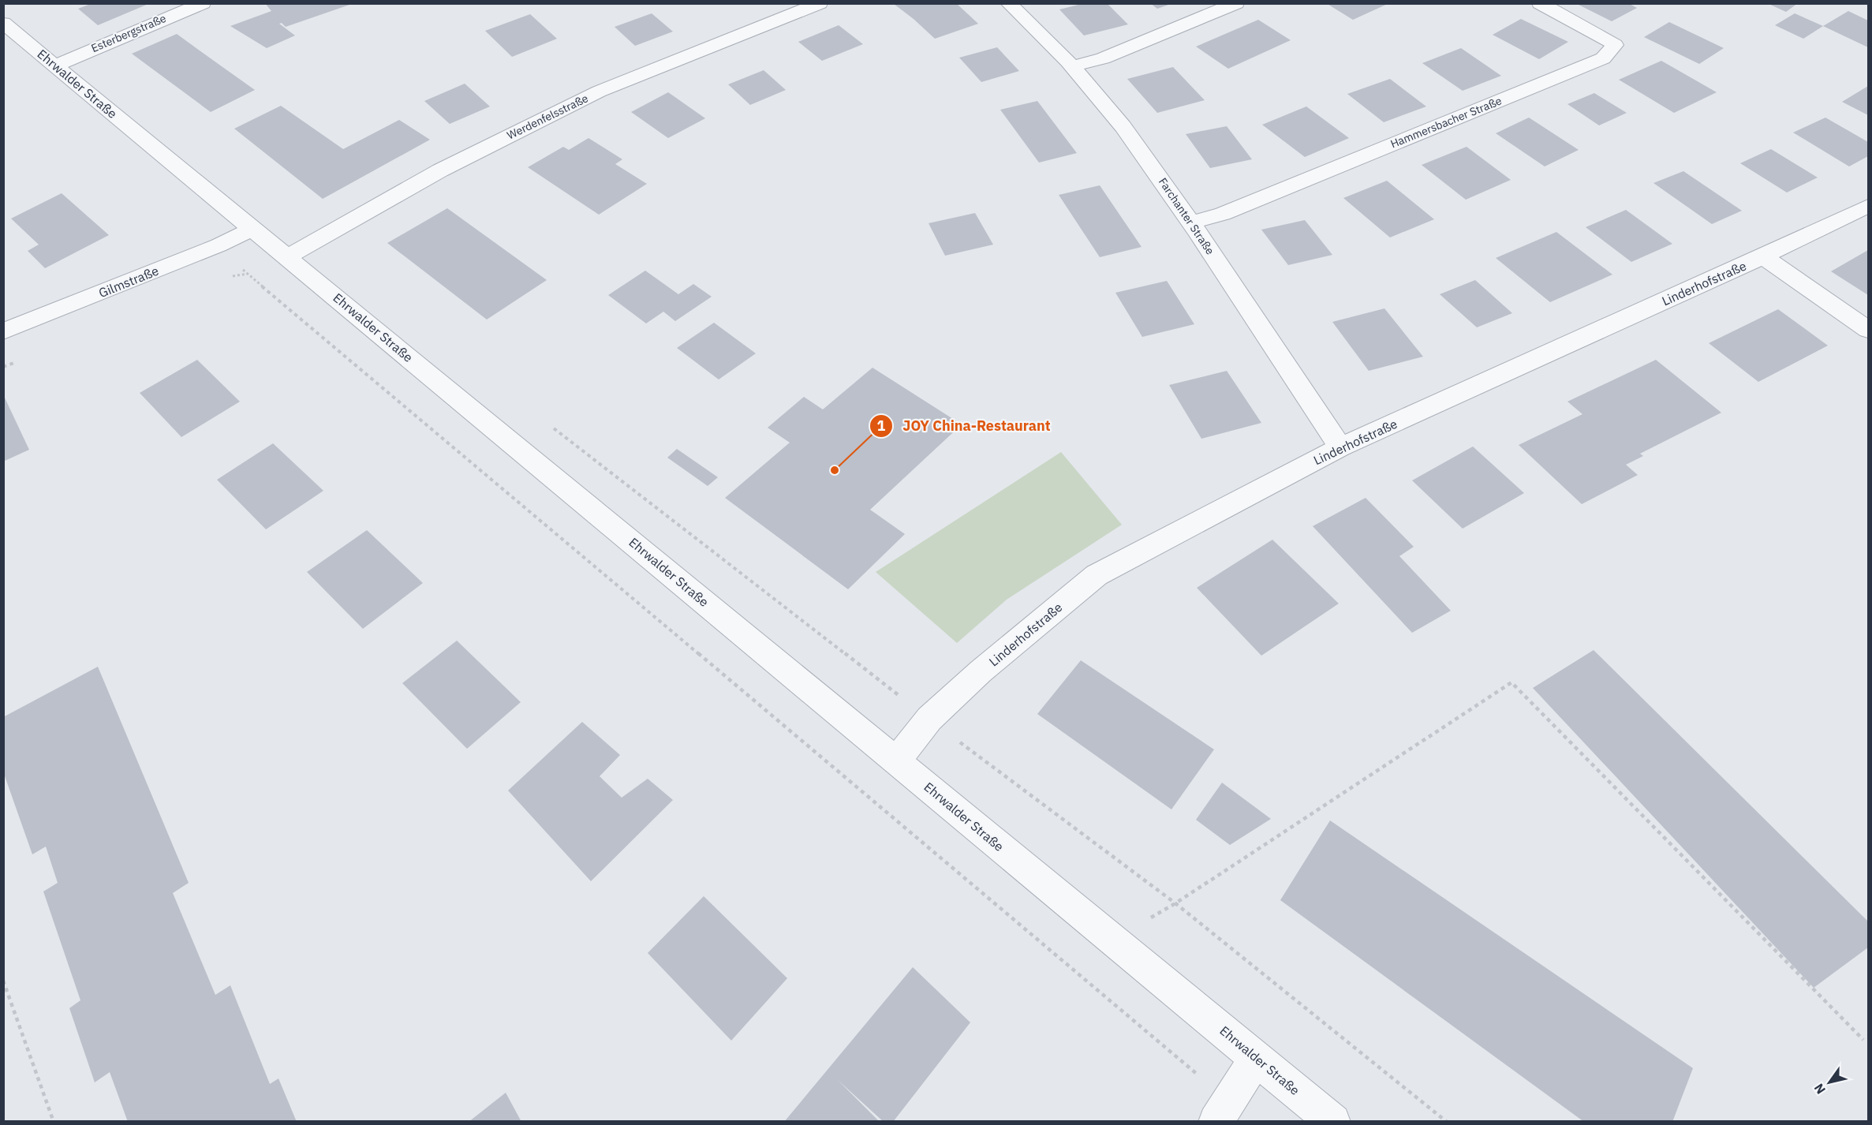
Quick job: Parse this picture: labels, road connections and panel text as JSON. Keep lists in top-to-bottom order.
{
  "streets": {
    "street": [
      "Esterbergstraße",
      "Ehrwalder Straße",
      "Werdenfelsstraße",
      "Hammersbacher Straße",
      "Farchanter Straße",
      "Gilmstraße",
      "Linderhofstraße"
    ]
  },
  "crossings": [
    ["Esterbergstraße", "Ehrwalder Straße"],
    ["Ehrwalder Straße", "Werdenfelsstraße"],
    ["Ehrwalder Straße", "Gilmstraße"],
    ["Ehrwalder Straße", "Linderhofstraße"],
    ["Hammersbacher Straße", "Farchanter Straße"],
    ["Farchanter Straße", "Linderhofstraße"]
  ],
  "places": ["JOY China-Restaurant"],
  "north": "bottom left"
}
